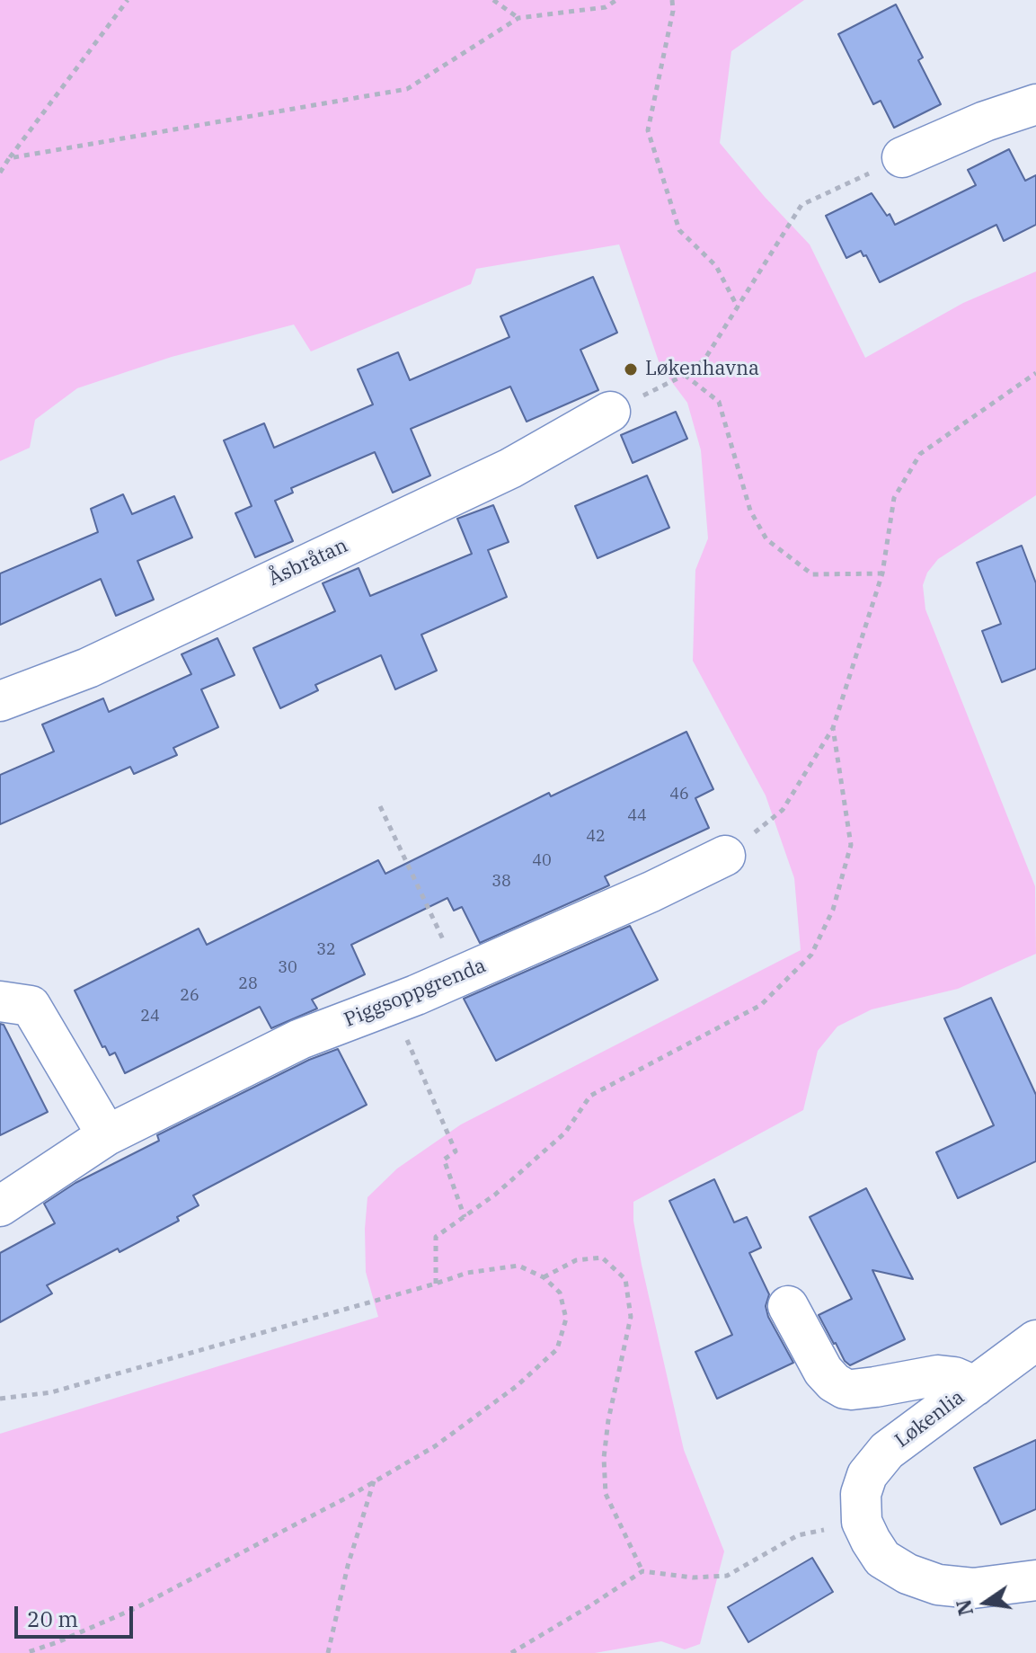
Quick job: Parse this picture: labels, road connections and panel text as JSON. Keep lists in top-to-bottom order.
{
  "streets": {
    "street": ["Åsbråtan", "Piggsoppgrenda", "Løkenlia"]
  },
  "places": ["Løkenhavna"],
  "house_numbers": [
    "46",
    "44",
    "42",
    "40",
    "38",
    "32",
    "30",
    "28",
    "26",
    "24"
  ],
  "scale_bar": "20 m",
  "north": "left"
}
